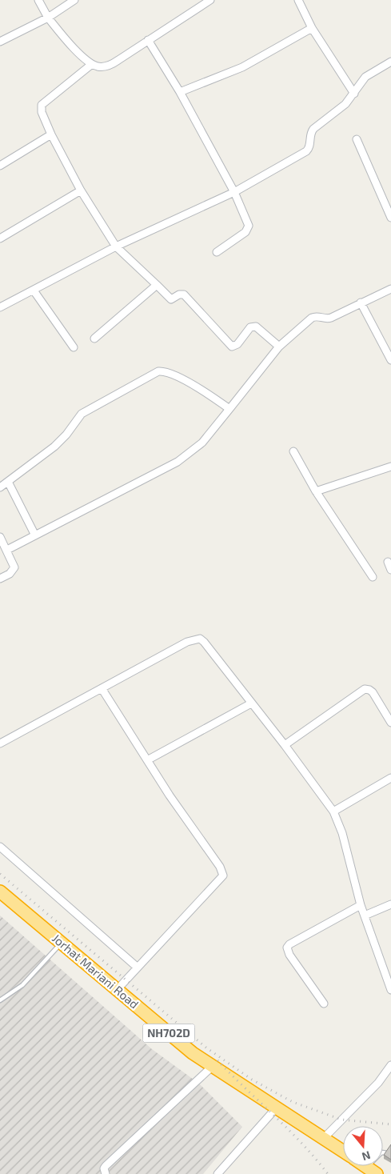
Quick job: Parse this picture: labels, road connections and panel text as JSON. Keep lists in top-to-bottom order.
{
  "streets": {
    "highway": ["Jorhat Mariani Road", "NH702D"]
  },
  "north": "bottom"
}
